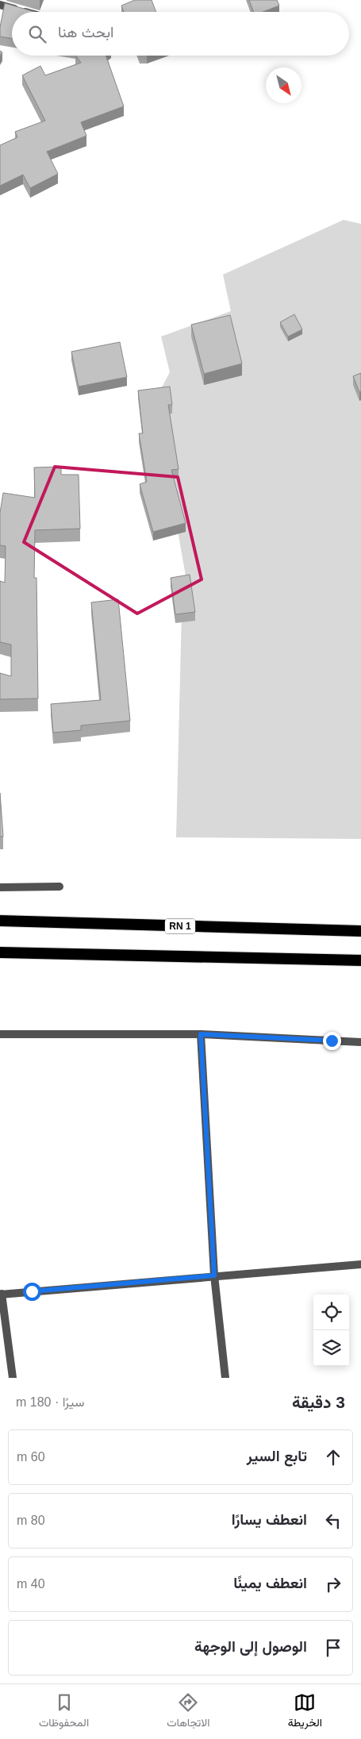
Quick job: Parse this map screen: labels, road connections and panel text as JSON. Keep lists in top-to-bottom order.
{
  "streets": {
    "highway": ["RN 1"]
  },
  "north": "bottom right",
  "page": {
    "search": "ابحث هنا",
    "heading": ["3 دقيقة", "سيرًا · 180 m"],
    "list": [
      ["تابع السير", "60 m"],
      ["انعطف يسارًا", "80 m"],
      ["انعطف يمينًا", "40 m"],
      "الوصول إلى الوجهة"
    ],
    "nav": ["الخريطة", "الاتجاهات", "المحفوظات"]
  }
}
